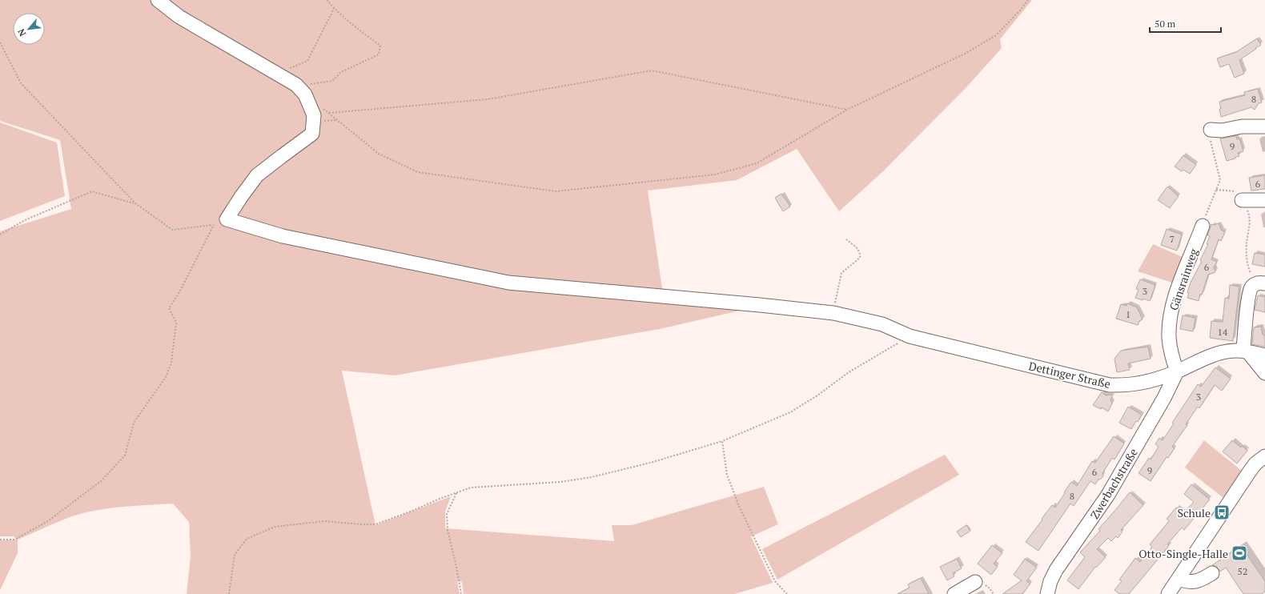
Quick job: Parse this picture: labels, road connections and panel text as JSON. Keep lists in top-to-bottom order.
{
  "streets": {
    "street": ["Gänsrainweg", "Dettinger Straße", "Zwerbachstraße"]
  },
  "crossings": [
    ["Gänsrainweg", "Dettinger Straße"],
    ["Gänsrainweg", "Zwerbachstraße"],
    ["Dettinger Straße", "Zwerbachstraße"]
  ],
  "places": {
    "bus stop": ["Schule"],
    "sports": ["Otto-Single-Halle"]
  },
  "house_numbers": [
    "8",
    "9",
    "6",
    "7",
    "6",
    "3",
    "1",
    "14",
    "3",
    "9",
    "6",
    "8",
    "52"
  ],
  "scale_bar": "50 m",
  "north": "bottom left"
}
